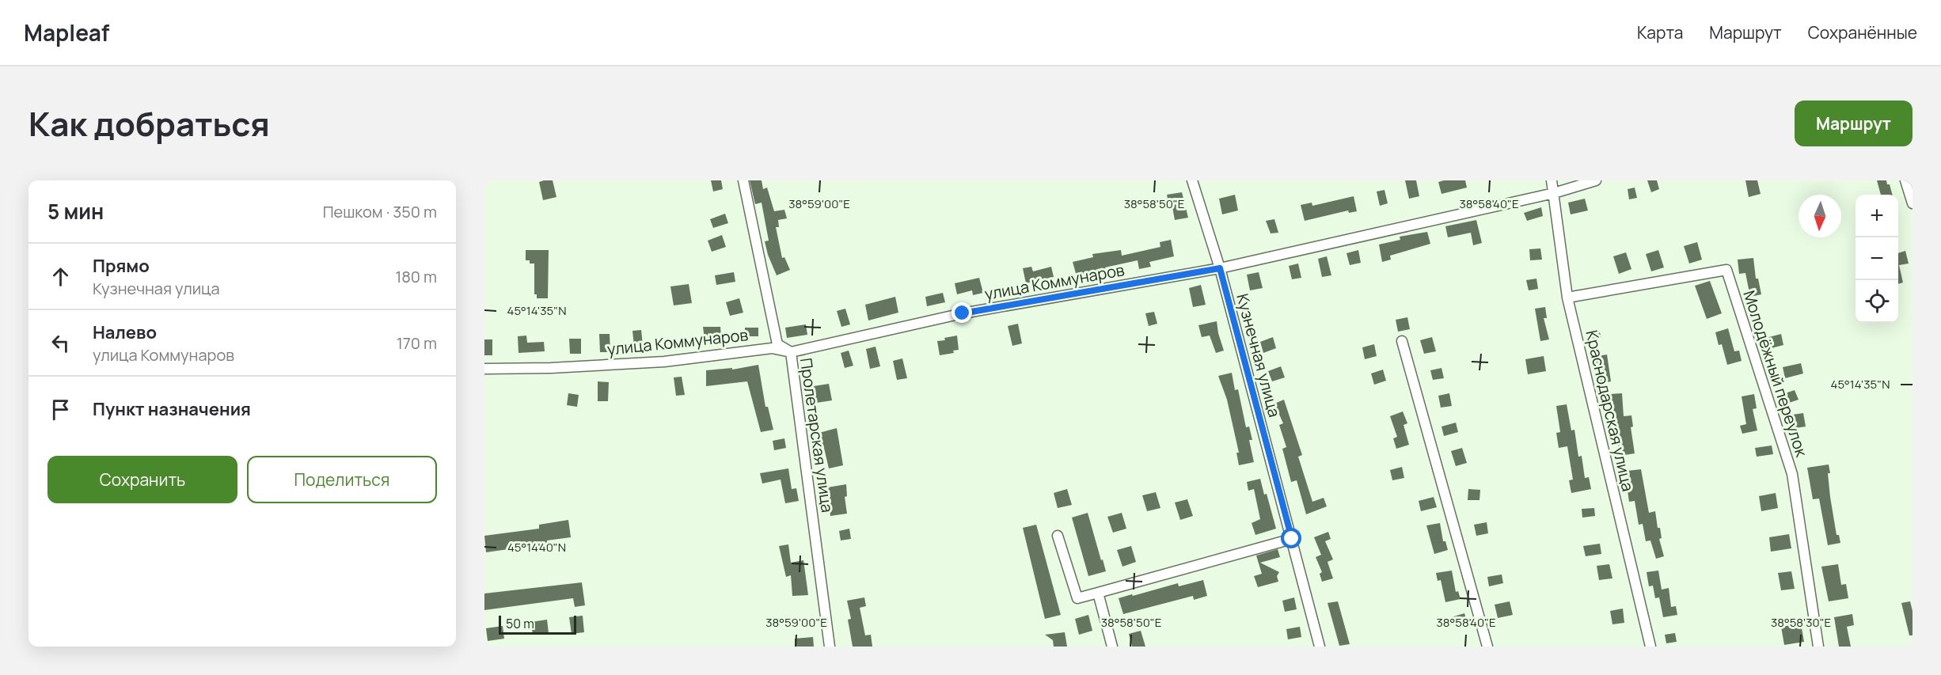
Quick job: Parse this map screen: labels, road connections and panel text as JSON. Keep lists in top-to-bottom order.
{
  "streets": {
    "street": [
      "улица Коммунаров",
      "Кузнечная улица",
      "Молодёжный переулок",
      "Краснодарская улица",
      "Пролетарская улица"
    ]
  },
  "crossings": [
    ["улица Коммунаров", "Кузнечная улица"],
    ["улица Коммунаров", "Краснодарская улица"],
    ["улица Коммунаров", "Пролетарская улица"],
    ["Молодёжный переулок", "Краснодарская улица"]
  ],
  "scale_bar": "50 m",
  "north": "bottom",
  "page": {
    "header": "Mapleaf",
    "nav": ["Карта", "Маршрут", "Сохранённые"],
    "title": "Как добраться",
    "buttons": [
      "Маршрут",
      ["Сохранить", "Поделиться"]
    ],
    "heading": ["5 мин", "Пешком · 350 m"],
    "map_buttons": ["+", "−"],
    "list": [
      ["Прямо", "Кузнечная улица", "180 m"],
      ["Налево", "улица Коммунаров", "170 m"],
      "Пункт назначения"
    ],
    "scale": "50 m"
  },
  "coordinates": [
    "38°59'00\"E",
    "38°58'50\"E",
    "38°58'40\"E",
    "45°14'35\"N",
    "45°14'40\"N",
    "38°58'30\"E"
  ]
}
